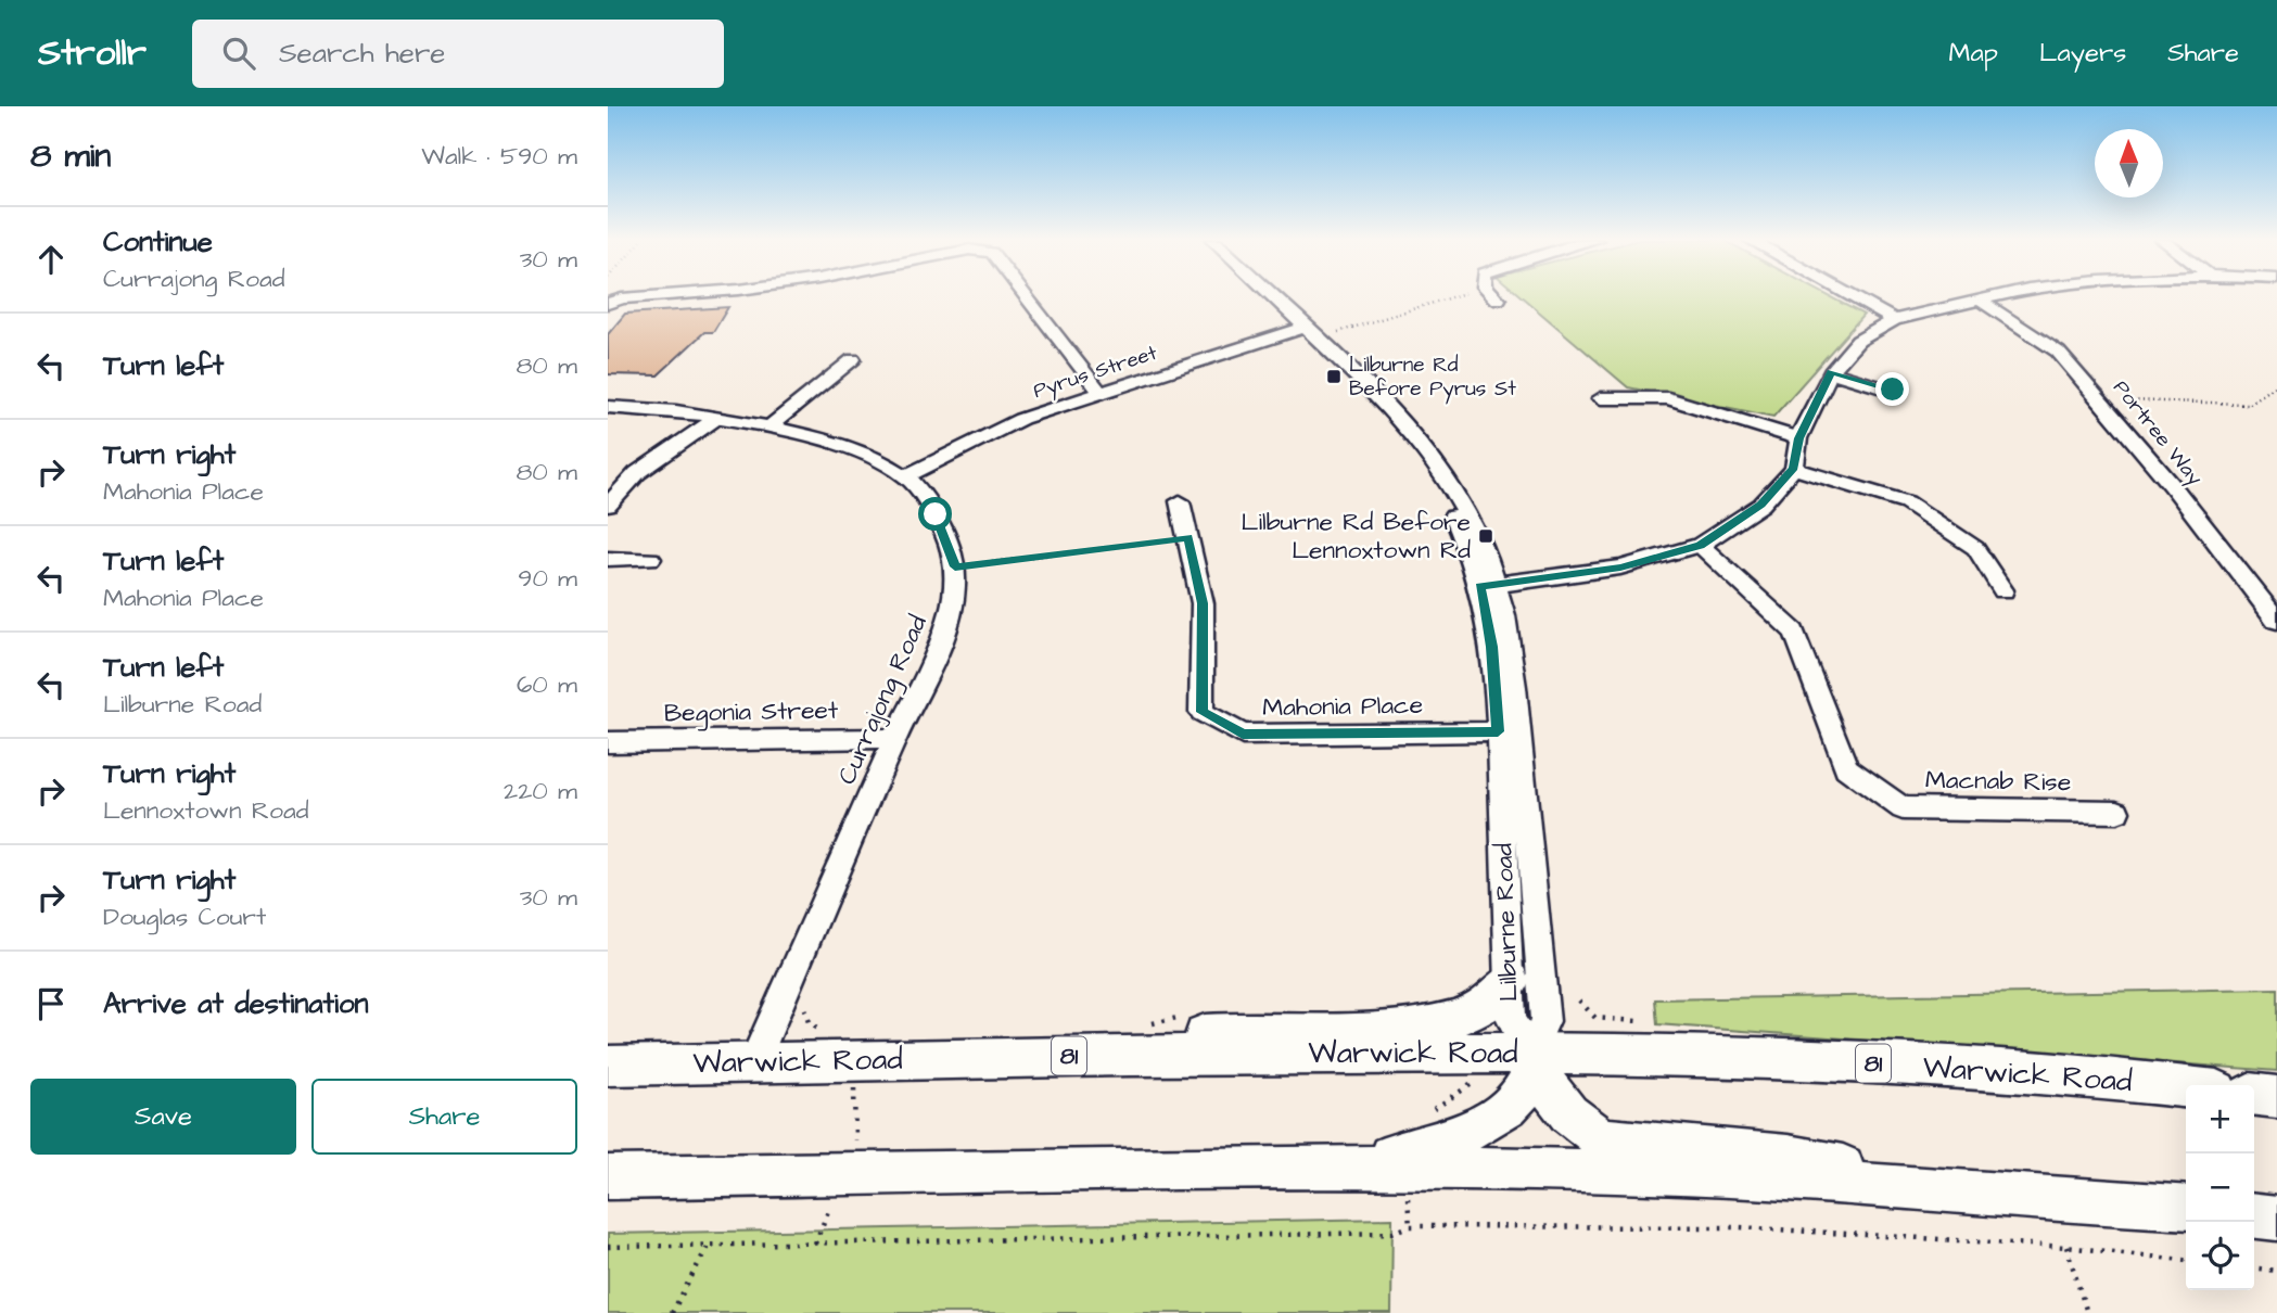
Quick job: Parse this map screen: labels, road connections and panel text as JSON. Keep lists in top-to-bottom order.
{
  "streets": {
    "main road": ["Warwick Road", "81"],
    "street": [
      "Pyrus Street",
      "Portree Way",
      "Currajong Road",
      "Mahonia Place",
      "Begonia Street",
      "Macnab Rise",
      "Lilburne Road"
    ]
  },
  "crossings": [
    ["Pyrus Street", "Currajong Road"],
    ["Pyrus Street", "Lilburne Road"],
    ["Currajong Road", "Begonia Street"],
    ["Currajong Road", "Warwick Road"],
    ["Mahonia Place", "Lilburne Road"],
    ["Lilburne Road", "Warwick Road"]
  ],
  "places": {
    "transit": ["Lilburne Rd Before Pyrus St", "Lilburne Rd Before Lennoxtown Rd"]
  },
  "north": "top",
  "page": {
    "header": "Strollr",
    "search": "Search here",
    "nav": ["Map", "Layers", "Share"],
    "heading": ["8 min", "Walk · 590 m"],
    "list": [
      ["Continue", "Currajong Road", "30 m"],
      ["Turn left", "80 m"],
      ["Turn right", "Mahonia Place", "80 m"],
      ["Turn left", "Mahonia Place", "90 m"],
      ["Turn left", "Lilburne Road", "60 m"],
      ["Turn right", "Lennoxtown Road", "220 m"],
      ["Turn right", "Douglas Court", "30 m"],
      "Arrive at destination"
    ],
    "buttons": ["Save", "Share"],
    "map_buttons": ["+", "−"]
  }
}
